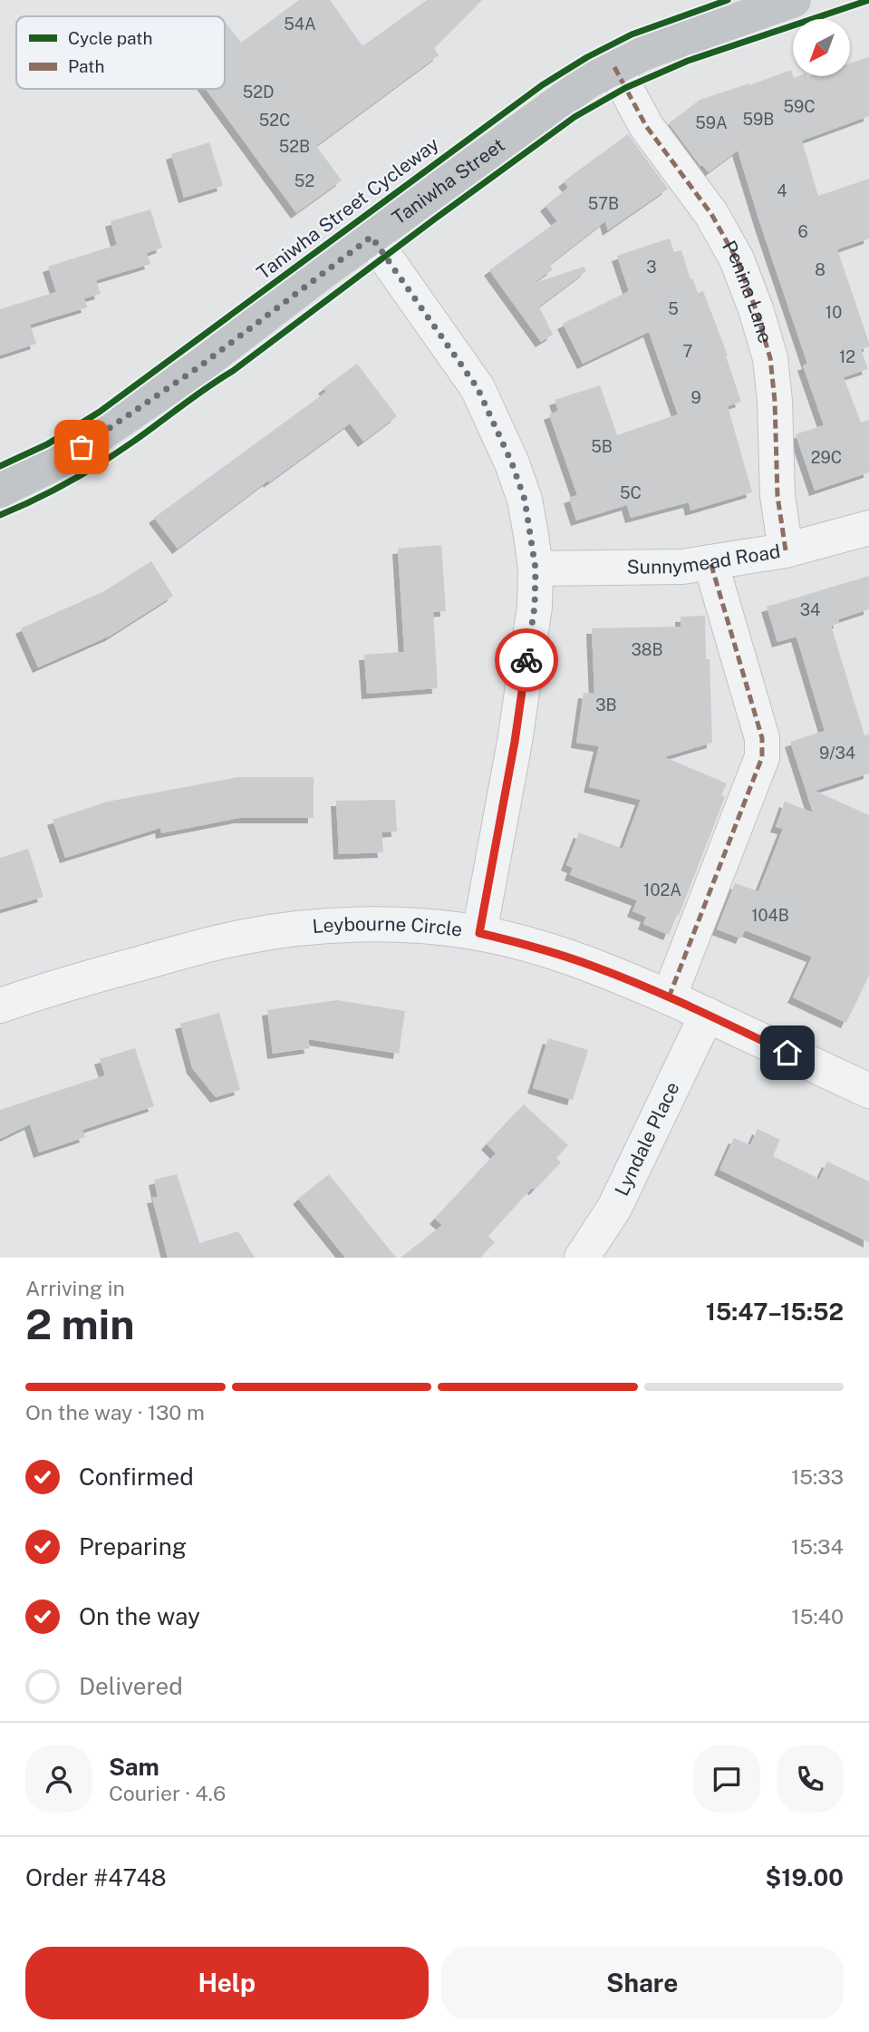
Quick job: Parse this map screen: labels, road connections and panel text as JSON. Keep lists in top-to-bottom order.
{
  "streets": {
    "main road": ["Taniwha Street"],
    "street": [
      "Penina Lane",
      "Sunnymead Road",
      "Leybourne Circle",
      "Lyndale Place"
    ],
    "cycle path": ["Taniwha Street Cycleway"]
  },
  "crossings": [
    ["Taniwha Street", "Penina Lane"],
    ["Penina Lane", "Sunnymead Road"],
    ["Leybourne Circle", "Lyndale Place"]
  ],
  "house_numbers": [
    "54A",
    "52D",
    "59C",
    "59B",
    "52C",
    "59A",
    "52B",
    "52",
    "4",
    "57B",
    "6",
    "3",
    "8",
    "5",
    "10",
    "7",
    "12",
    "9",
    "5B",
    "29C",
    "5C",
    "34",
    "38B",
    "3B",
    "9/34",
    "102A",
    "104B"
  ],
  "legend": ["Cycle path", "Path"],
  "north": "bottom left",
  "page": {
    "heading": ["2 min", "Arriving in", "15:47–15:52"],
    "panel": [
      "Sam",
      "Courier · 4.6",
      "Order #4748",
      "$19.00"
    ],
    "bar": "On the way · 130 m",
    "list": [
      ["Confirmed", "15:33"],
      ["Preparing", "15:34"],
      ["On the way", "15:40"],
      "Delivered"
    ],
    "buttons": ["Help", "Share"]
  }
}
